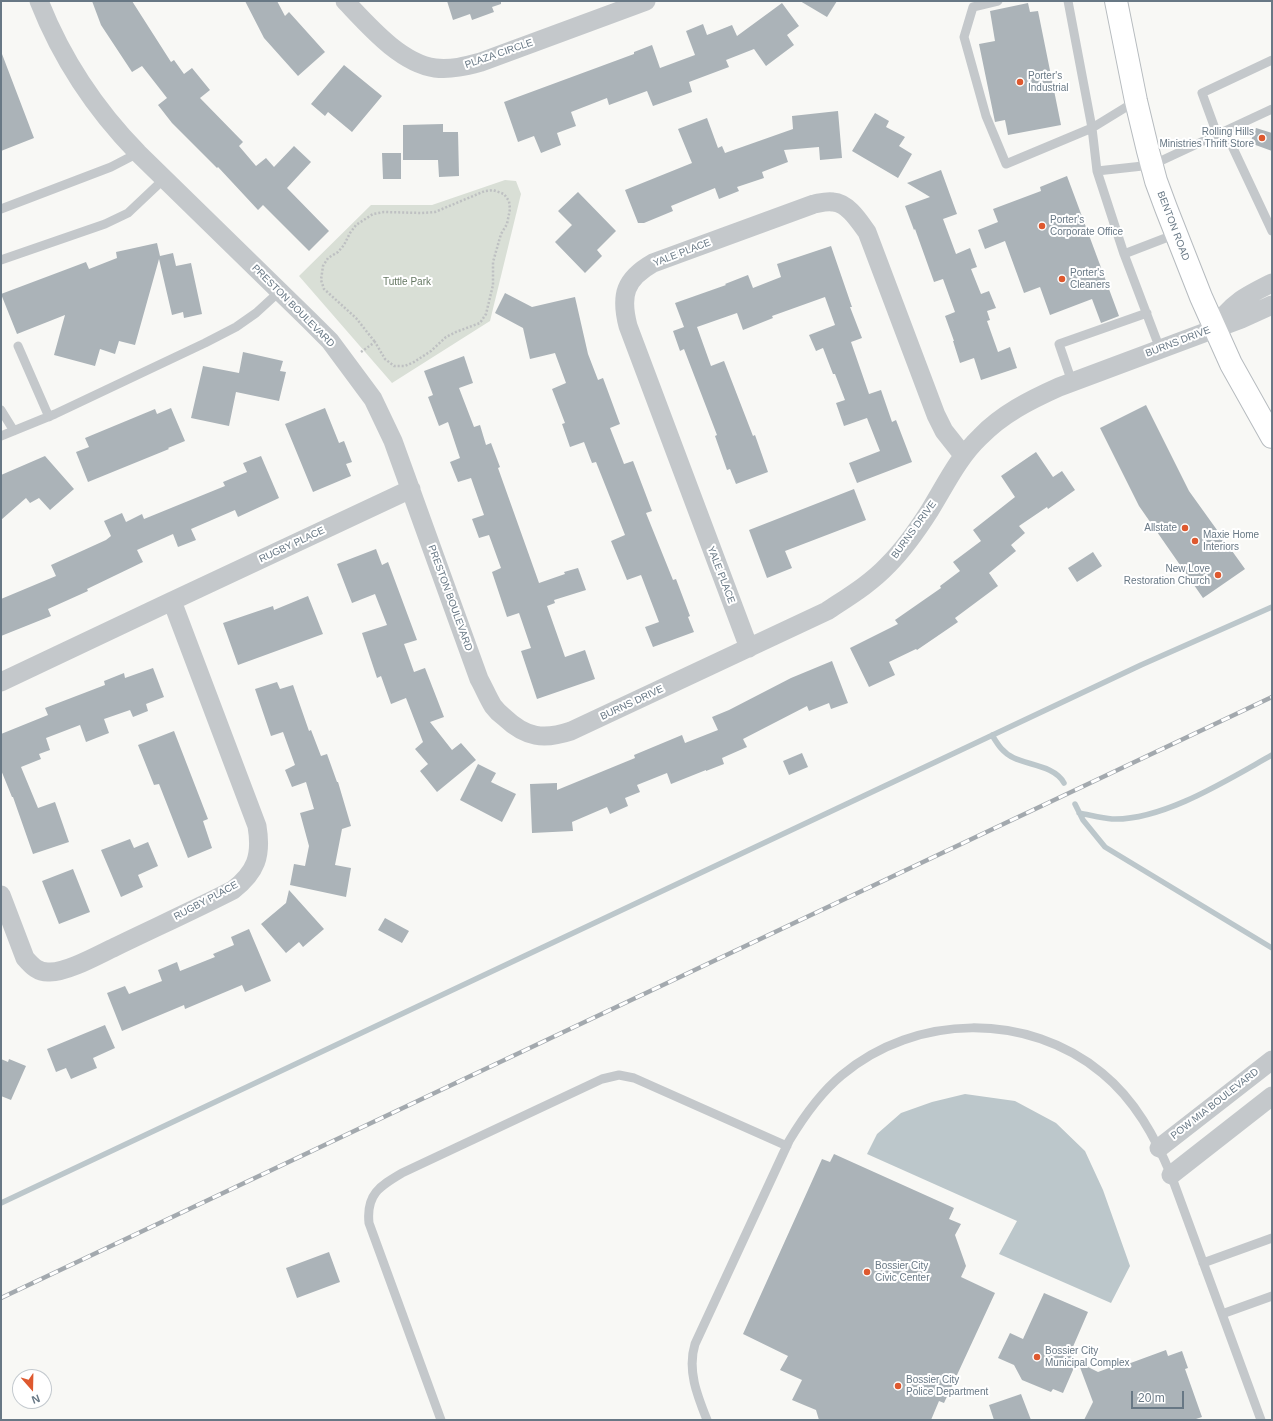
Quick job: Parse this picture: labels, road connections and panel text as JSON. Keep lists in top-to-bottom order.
{
  "streets": {
    "main road": ["BENTON ROAD"],
    "street": [
      "PLAZA CIRCLE",
      "YALE PLACE",
      "PRESTON BOULEVARD",
      "BURNS DRIVE",
      "RUGBY PLACE",
      "POW MIA BOULEVARD"
    ]
  },
  "crossings": [
    ["BENTON ROAD", "BURNS DRIVE"],
    ["YALE PLACE", "BURNS DRIVE"],
    ["PRESTON BOULEVARD", "BURNS DRIVE"],
    ["PRESTON BOULEVARD", "RUGBY PLACE"]
  ],
  "parks": ["Tuttle Park"],
  "places": [
    "Porter's Industrial",
    "Rolling Hills Ministries Thrift Store",
    "Porter's Corporate Office",
    "Porter's Cleaners",
    "Allstate",
    "Maxie Home Interiors",
    "New Love Restoration Church",
    "Bossier City Civic Center",
    "Bossier City Municipal Complex",
    "Bossier City Police Department"
  ],
  "scale_bar": "20 m",
  "north": "bottom"
}
